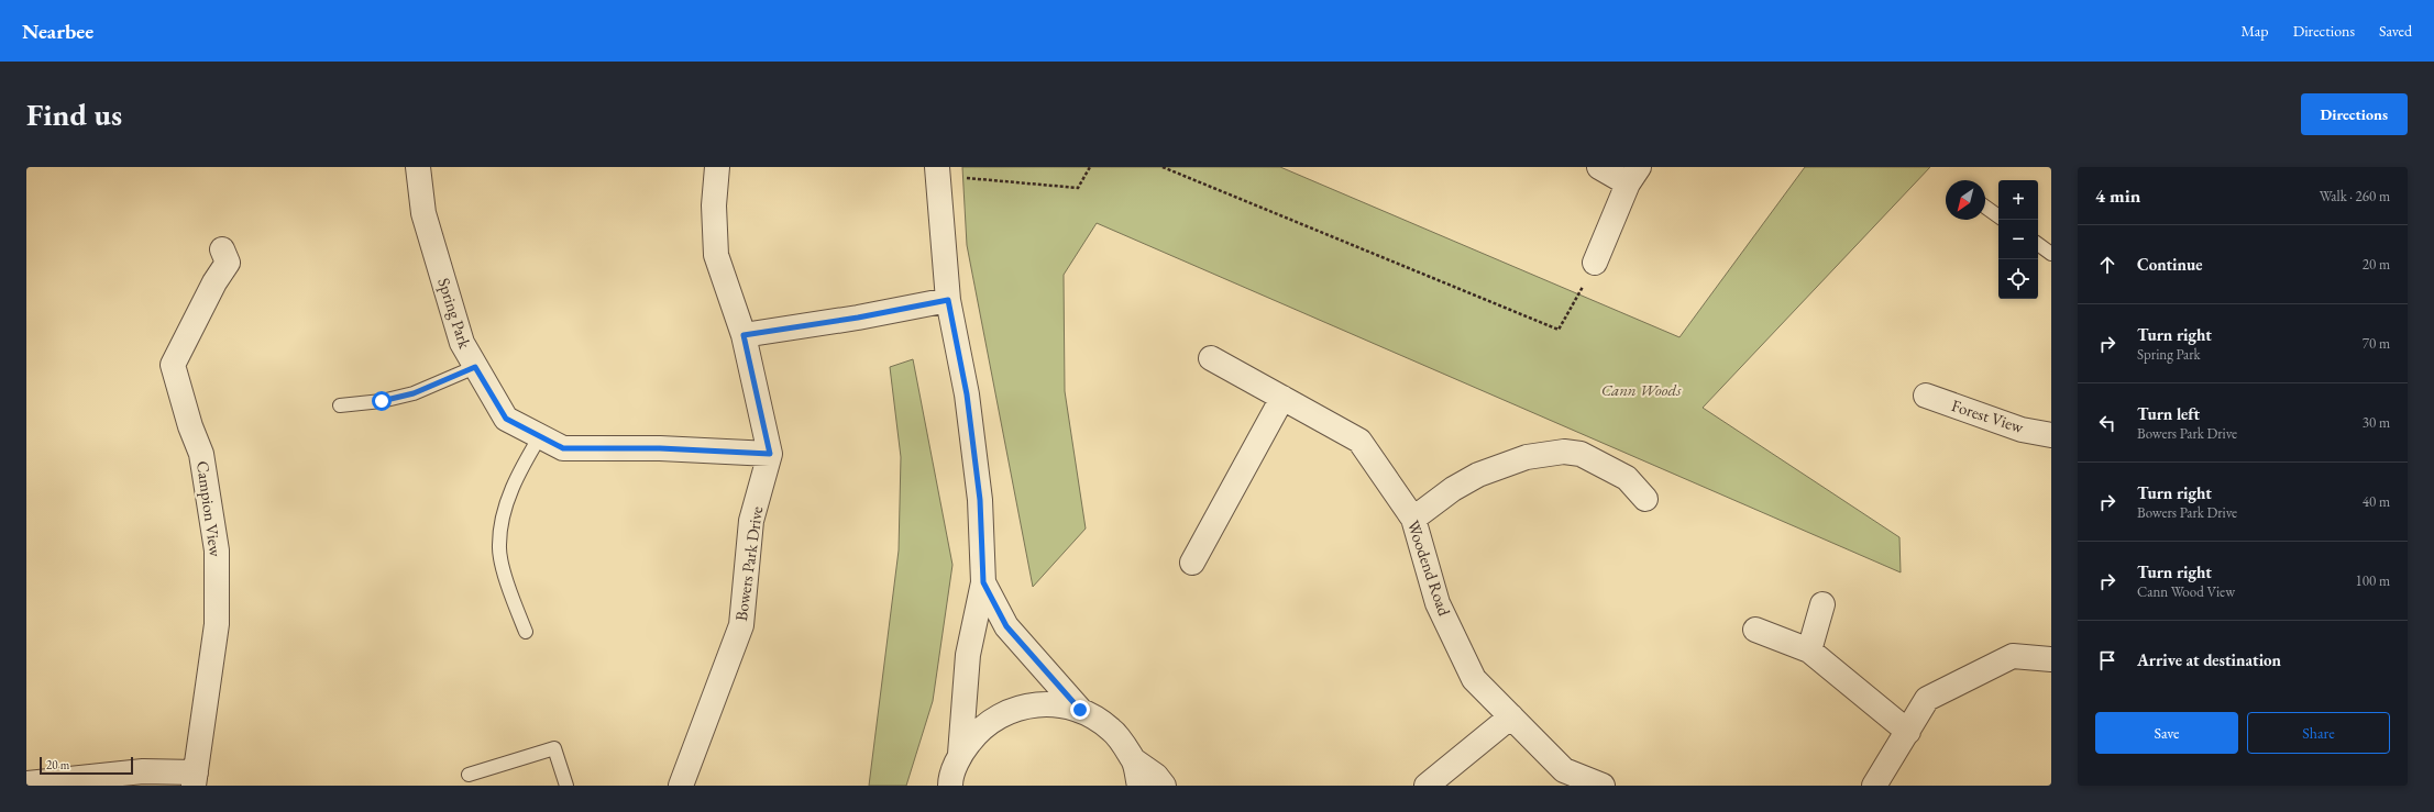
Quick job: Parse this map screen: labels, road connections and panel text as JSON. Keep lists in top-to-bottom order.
{
  "streets": {
    "street": [
      "Spring Park",
      "Forest View",
      "Campion View",
      "Bowers Park Drive",
      "Woodend Road"
    ]
  },
  "crossings": [
    ["Spring Park", "Bowers Park Drive"]
  ],
  "parks": ["Cann Woods"],
  "scale_bar": "20 m",
  "north": "bottom left",
  "page": {
    "header": "Nearbee",
    "nav": ["Map", "Directions", "Saved"],
    "buttons": [
      "Directions",
      ["Save", "Share"]
    ],
    "title": "Find us",
    "heading": ["4 min", "Walk · 260 m"],
    "map_buttons": ["+", "−"],
    "list": [
      ["Continue", "20 m"],
      ["Turn right", "Spring Park", "70 m"],
      ["Turn left", "Bowers Park Drive", "30 m"],
      ["Turn right", "Bowers Park Drive", "40 m"],
      ["Turn right", "Cann Wood View", "100 m"],
      "Arrive at destination"
    ],
    "scale": "20 m"
  }
}
